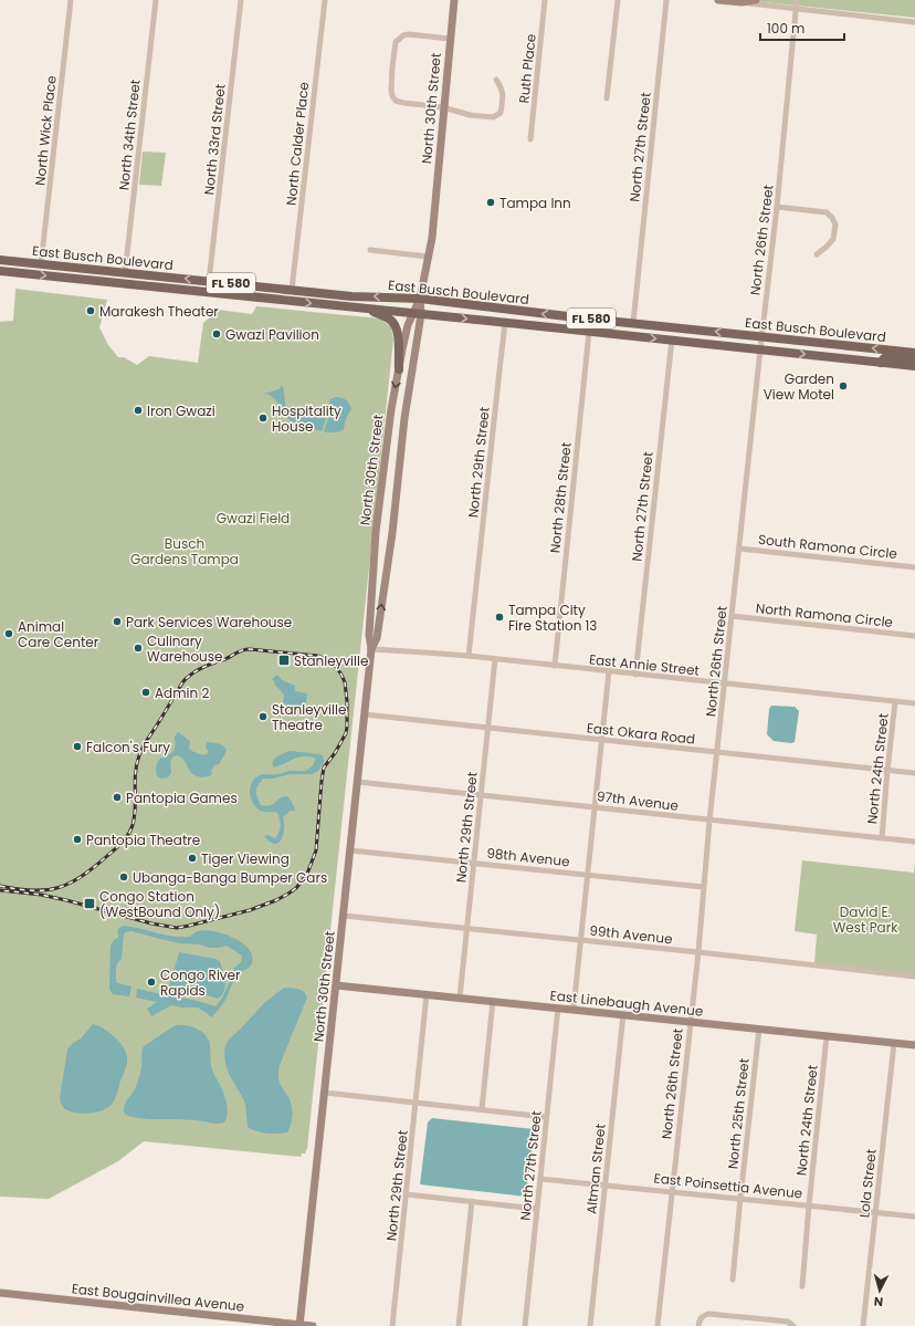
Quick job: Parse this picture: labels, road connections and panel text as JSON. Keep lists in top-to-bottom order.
{
  "streets": {
    "main road": [
      "North 30th Street",
      "East Busch Boulevard",
      "FL 580",
      "East Linebaugh Avenue",
      "East Bougainvillea Avenue"
    ],
    "street": [
      "Ruth Place",
      "North Wick Place",
      "North 34th Street",
      "North 33rd Street",
      "North Calder Place",
      "North 27th Street",
      "North 26th Street",
      "North 29th Street",
      "North 28th Street",
      "South Ramona Circle",
      "North Ramona Circle",
      "East Annie Street",
      "East Okara Road",
      "North 24th Street",
      "97th Avenue",
      "98th Avenue",
      "99th Avenue",
      "North 25th Street",
      "Altman Street",
      "Lola Street",
      "East Poinsettia Avenue"
    ]
  },
  "crossings": [
    ["North 30th Street", "East Busch Boulevard"],
    ["North 30th Street", "East Annie Street"],
    ["North 30th Street", "East Okara Road"],
    ["North 30th Street", "97th Avenue"],
    ["North 30th Street", "98th Avenue"],
    ["North 30th Street", "99th Avenue"],
    ["North 30th Street", "East Linebaugh Avenue"],
    ["North 30th Street", "East Bougainvillea Avenue"],
    ["North Wick Place", "East Busch Boulevard"],
    ["North 34th Street", "East Busch Boulevard"],
    ["North 33rd Street", "East Busch Boulevard"],
    ["North Calder Place", "East Busch Boulevard"],
    ["North 27th Street", "East Busch Boulevard"],
    ["North 27th Street", "East Annie Street"],
    ["North 27th Street", "East Linebaugh Avenue"],
    ["North 27th Street", "East Poinsettia Avenue"],
    ["North 26th Street", "East Busch Boulevard"],
    ["North 26th Street", "South Ramona Circle"],
    ["North 26th Street", "North Ramona Circle"],
    ["North 26th Street", "East Annie Street"],
    ["North 26th Street", "East Okara Road"],
    ["North 26th Street", "97th Avenue"],
    ["North 26th Street", "98th Avenue"],
    ["North 26th Street", "99th Avenue"],
    ["North 26th Street", "East Linebaugh Avenue"],
    ["North 26th Street", "East Poinsettia Avenue"],
    ["East Busch Boulevard", "North 29th Street"],
    ["East Busch Boulevard", "North 28th Street"],
    ["North 29th Street", "East Annie Street"],
    ["North 29th Street", "East Okara Road"],
    ["North 29th Street", "97th Avenue"],
    ["North 29th Street", "98th Avenue"],
    ["North 29th Street", "99th Avenue"],
    ["North 29th Street", "East Linebaugh Avenue"],
    ["North 28th Street", "East Annie Street"],
    ["East Annie Street", "North 24th Street"],
    ["East Okara Road", "North 24th Street"],
    ["North 24th Street", "97th Avenue"],
    ["North 24th Street", "East Linebaugh Avenue"],
    ["North 24th Street", "East Poinsettia Avenue"],
    ["East Linebaugh Avenue", "North 25th Street"],
    ["East Linebaugh Avenue", "Altman Street"],
    ["East Linebaugh Avenue", "Lola Street"],
    ["North 25th Street", "East Poinsettia Avenue"],
    ["Altman Street", "East Poinsettia Avenue"],
    ["Lola Street", "East Poinsettia Avenue"]
  ],
  "parks": ["Gwazi Field", "Busch Gardens Tampa", "David E. West Park"],
  "places": {
    "other": [
      "Tampa Inn",
      "Marakesh Theater",
      "Gwazi Pavilion",
      "Garden View Motel",
      "Iron Gwazi",
      "Hospitality House",
      "Tampa City Fire Station 13",
      "Park Services Warehouse",
      "Animal Care Center",
      "Culinary Warehouse",
      "Admin 2",
      "Stanleyville Theatre",
      "Falcon's Fury",
      "Pantopia Games",
      "Pantopia Theatre",
      "Tiger Viewing",
      "Ubanga-Banga Bumper Cars",
      "Congo River Rapids"
    ],
    "transit": ["Stanleyville", "Congo Station (WestBound Only)"]
  },
  "scale_bar": "100 m",
  "north": "bottom"
}
